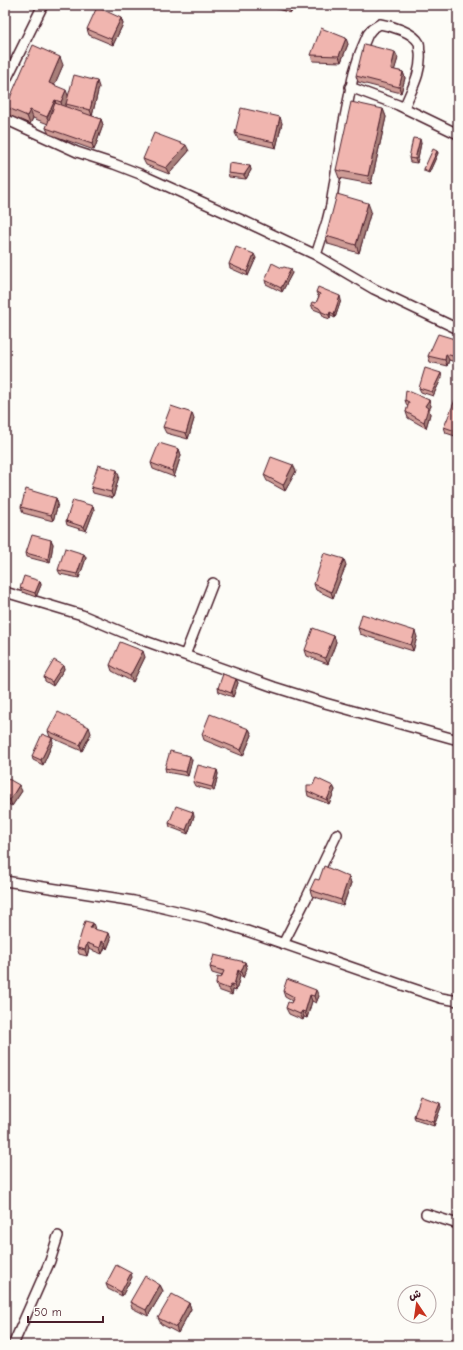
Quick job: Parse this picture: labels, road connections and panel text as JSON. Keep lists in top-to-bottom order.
{
  "scale_bar": "50 m",
  "north": "top"
}
